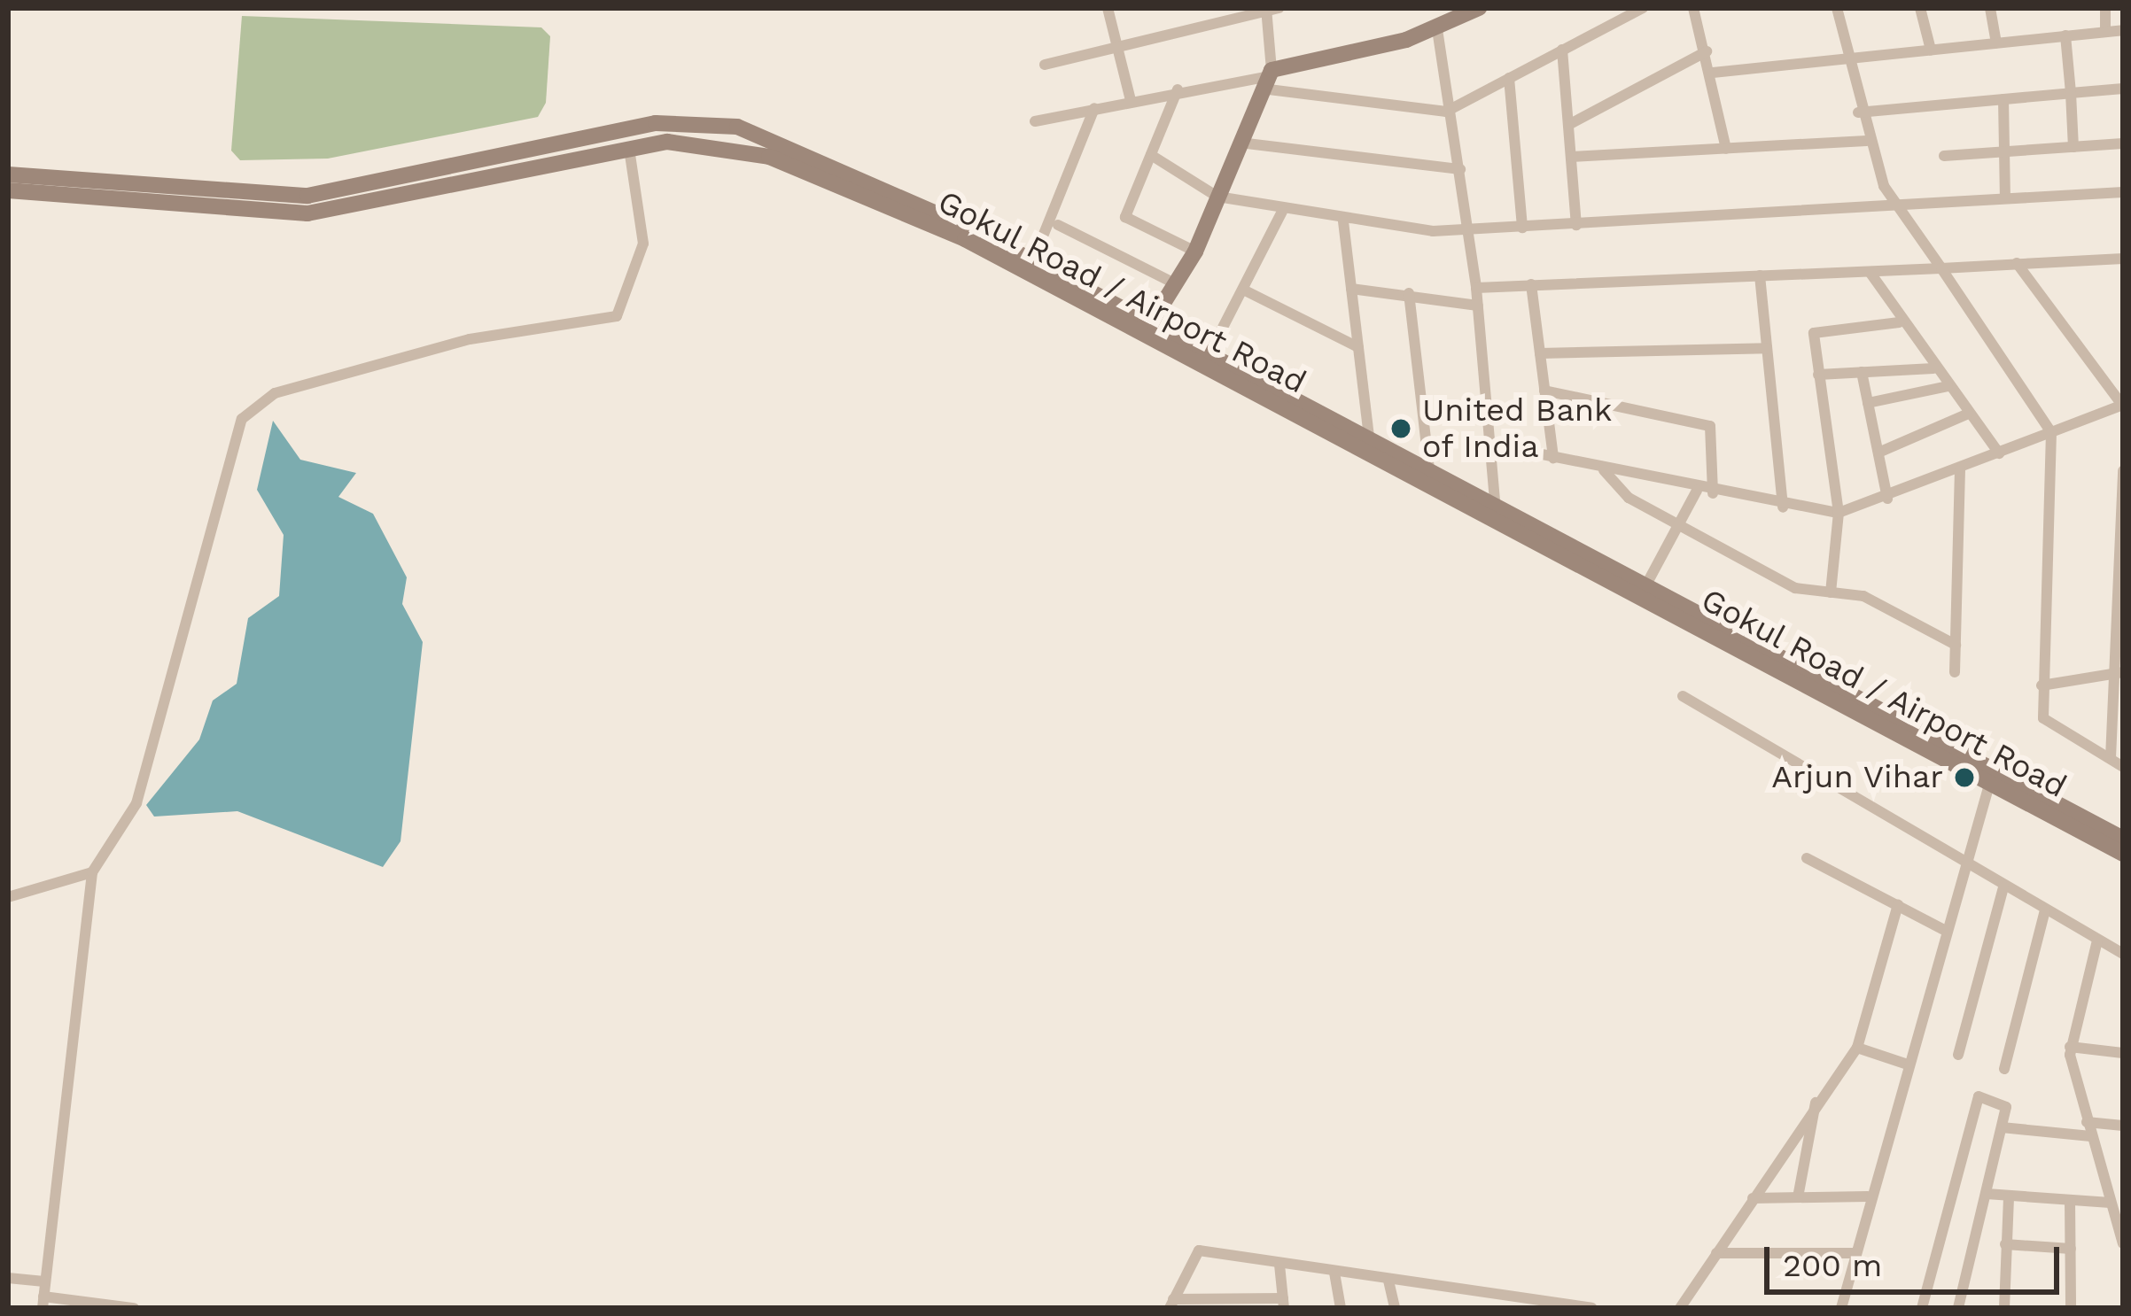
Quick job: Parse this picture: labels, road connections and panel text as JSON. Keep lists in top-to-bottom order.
{
  "streets": {
    "main road": ["Gokul Road / Airport Road"]
  },
  "places": ["United Bank of India", "Arjun Vihar"],
  "scale_bar": "200 m"
}
